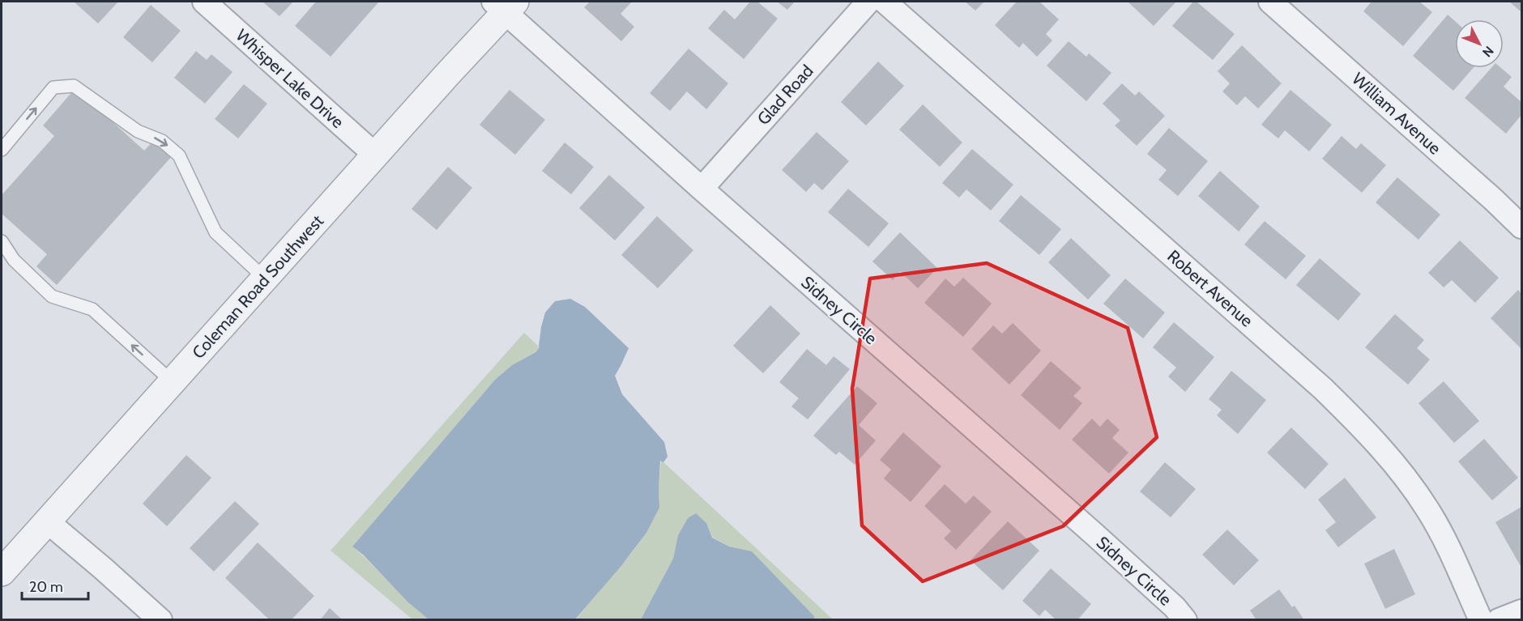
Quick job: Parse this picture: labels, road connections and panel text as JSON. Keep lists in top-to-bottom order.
{
  "streets": {
    "street": [
      "Whisper Lake Drive",
      "Glad Road",
      "William Avenue",
      "Coleman Road Southwest",
      "Robert Avenue",
      "Sidney Circle"
    ]
  },
  "crossings": [
    ["Whisper Lake Drive", "Coleman Road Southwest"],
    ["Glad Road", "Sidney Circle"],
    ["Coleman Road Southwest", "Sidney Circle"]
  ],
  "scale_bar": "20 m",
  "north": "bottom right"
}
